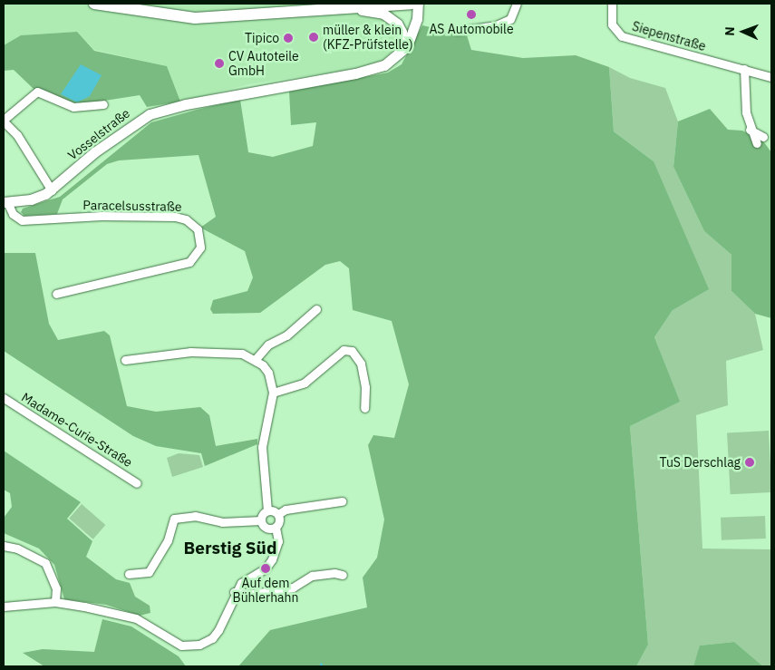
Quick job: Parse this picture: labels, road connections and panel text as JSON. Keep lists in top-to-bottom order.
{
  "streets": {
    "street": [
      "Siepenstraße",
      "Vosselstraße",
      "Paracelsusstraße",
      "Madame-Curie-Straße"
    ]
  },
  "crossings": [
    ["Vosselstraße", "Paracelsusstraße"]
  ],
  "districts": ["Berstig Süd"],
  "places": [
    "AS Automobile",
    "müller & klein (KFZ-Prüfstelle)",
    "Tipico",
    "CV Autoteile GmbH",
    "TuS Derschlag",
    "Auf dem Bühlerhahn"
  ],
  "north": "left"
}
